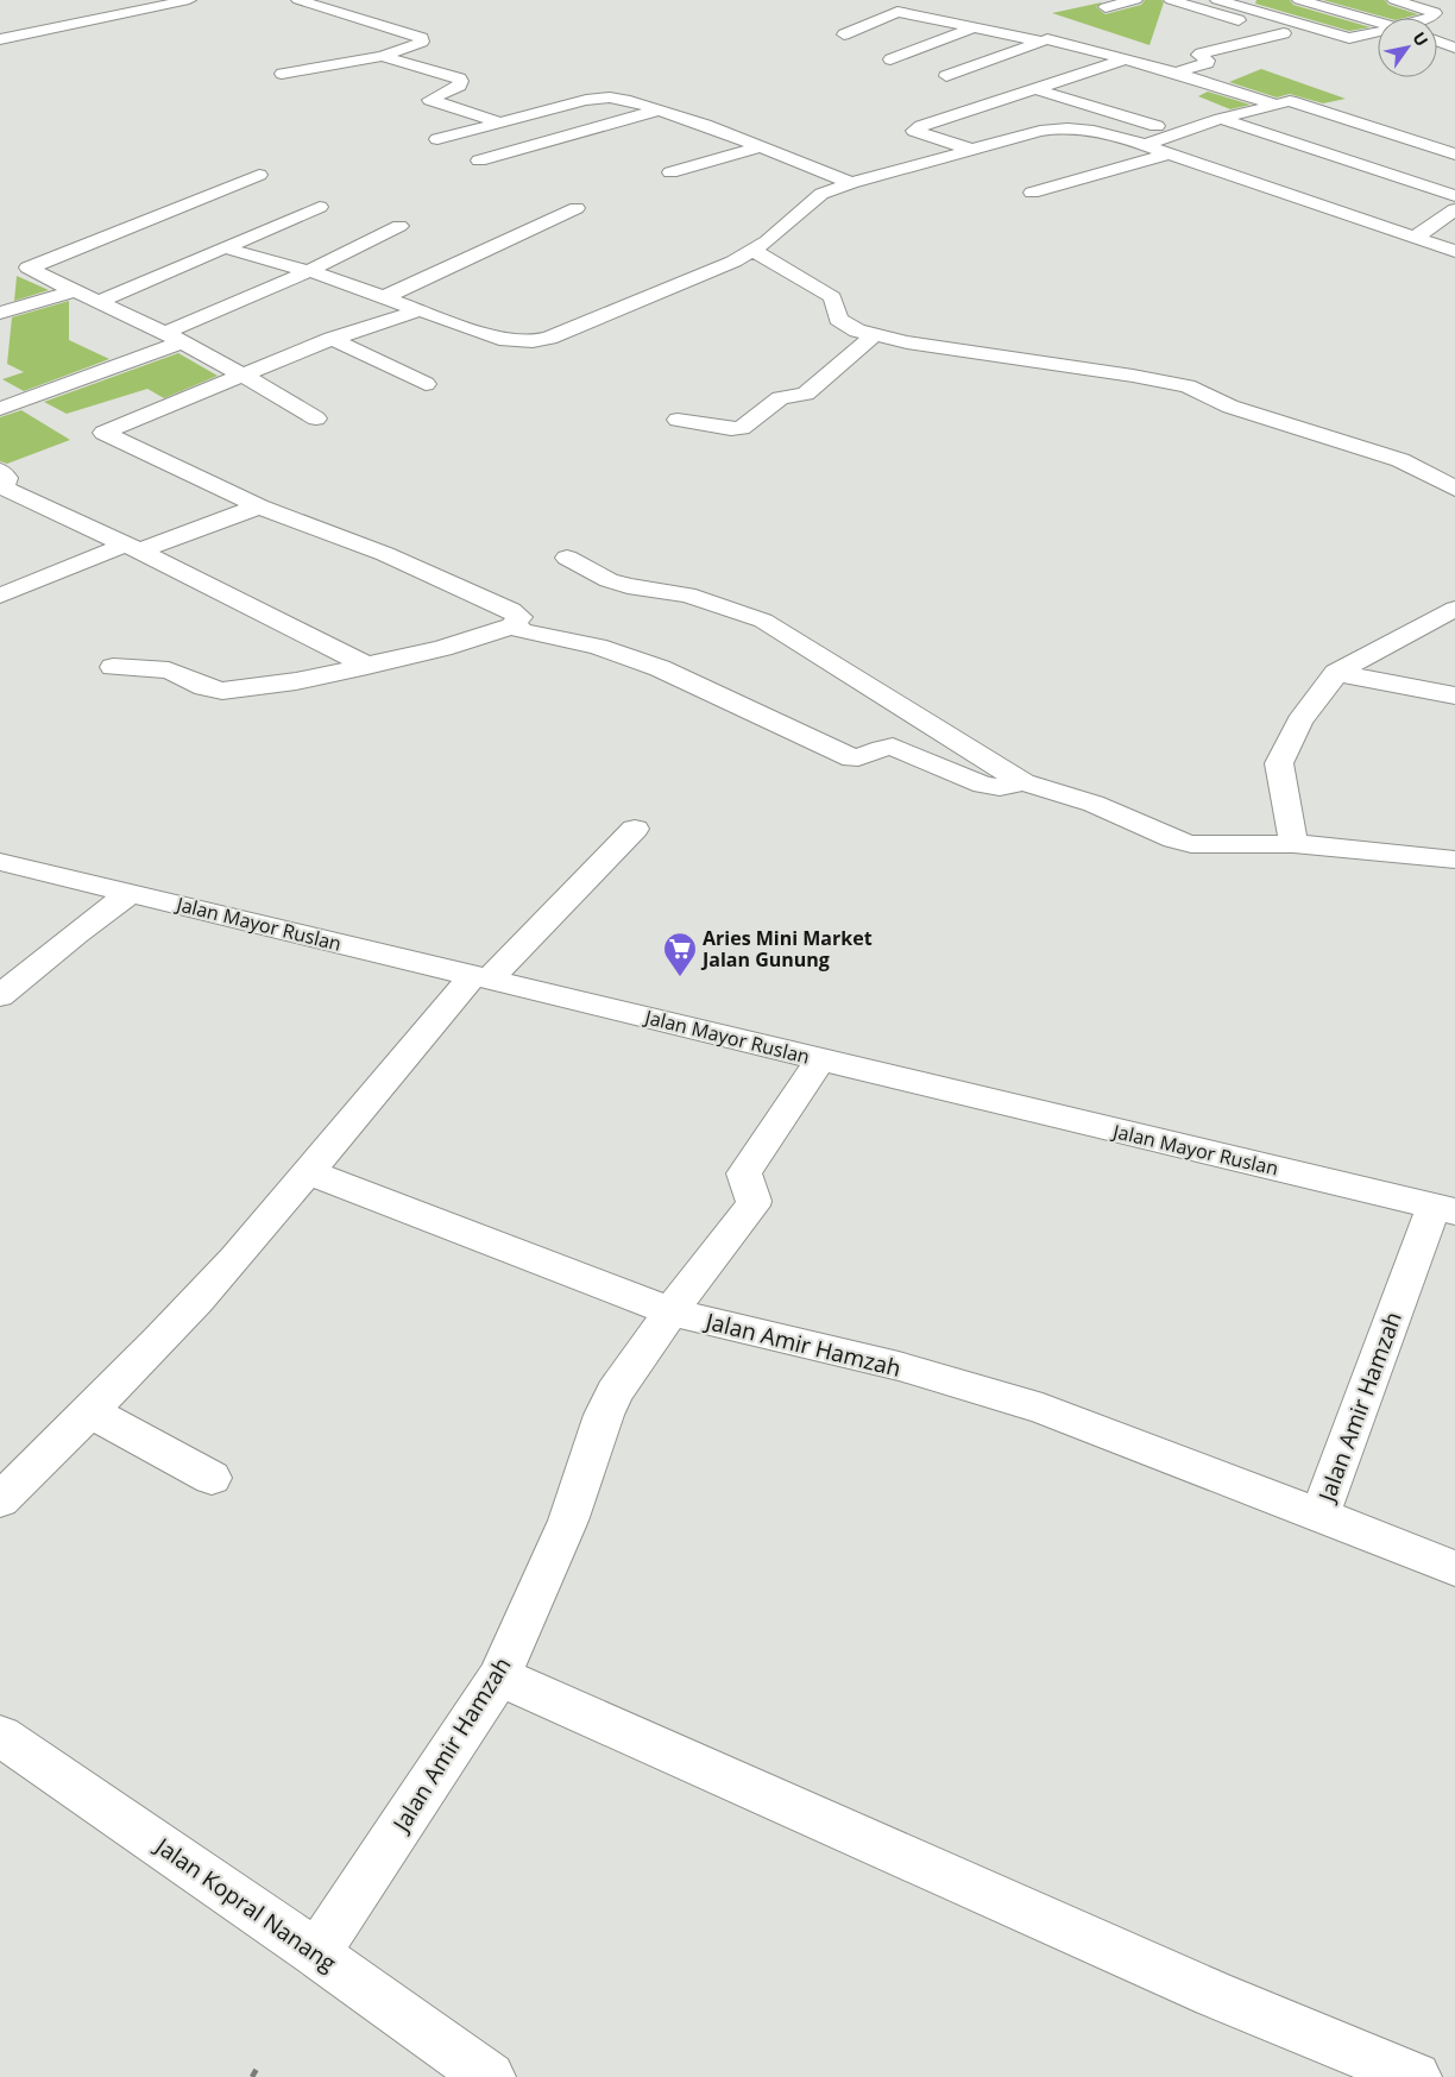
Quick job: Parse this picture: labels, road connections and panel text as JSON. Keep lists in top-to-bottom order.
{
  "streets": {
    "street": ["Jalan Mayor Ruslan", "Jalan Amir Hamzah", "Jalan Kopral Nanang"]
  },
  "crossings": [
    ["Jalan Mayor Ruslan", "Jalan Amir Hamzah"],
    ["Jalan Amir Hamzah", "Jalan Kopral Nanang"]
  ],
  "places": {
    "supermarket": ["Aries Mini Market Jalan Gunung"]
  },
  "north": "top right"
}
